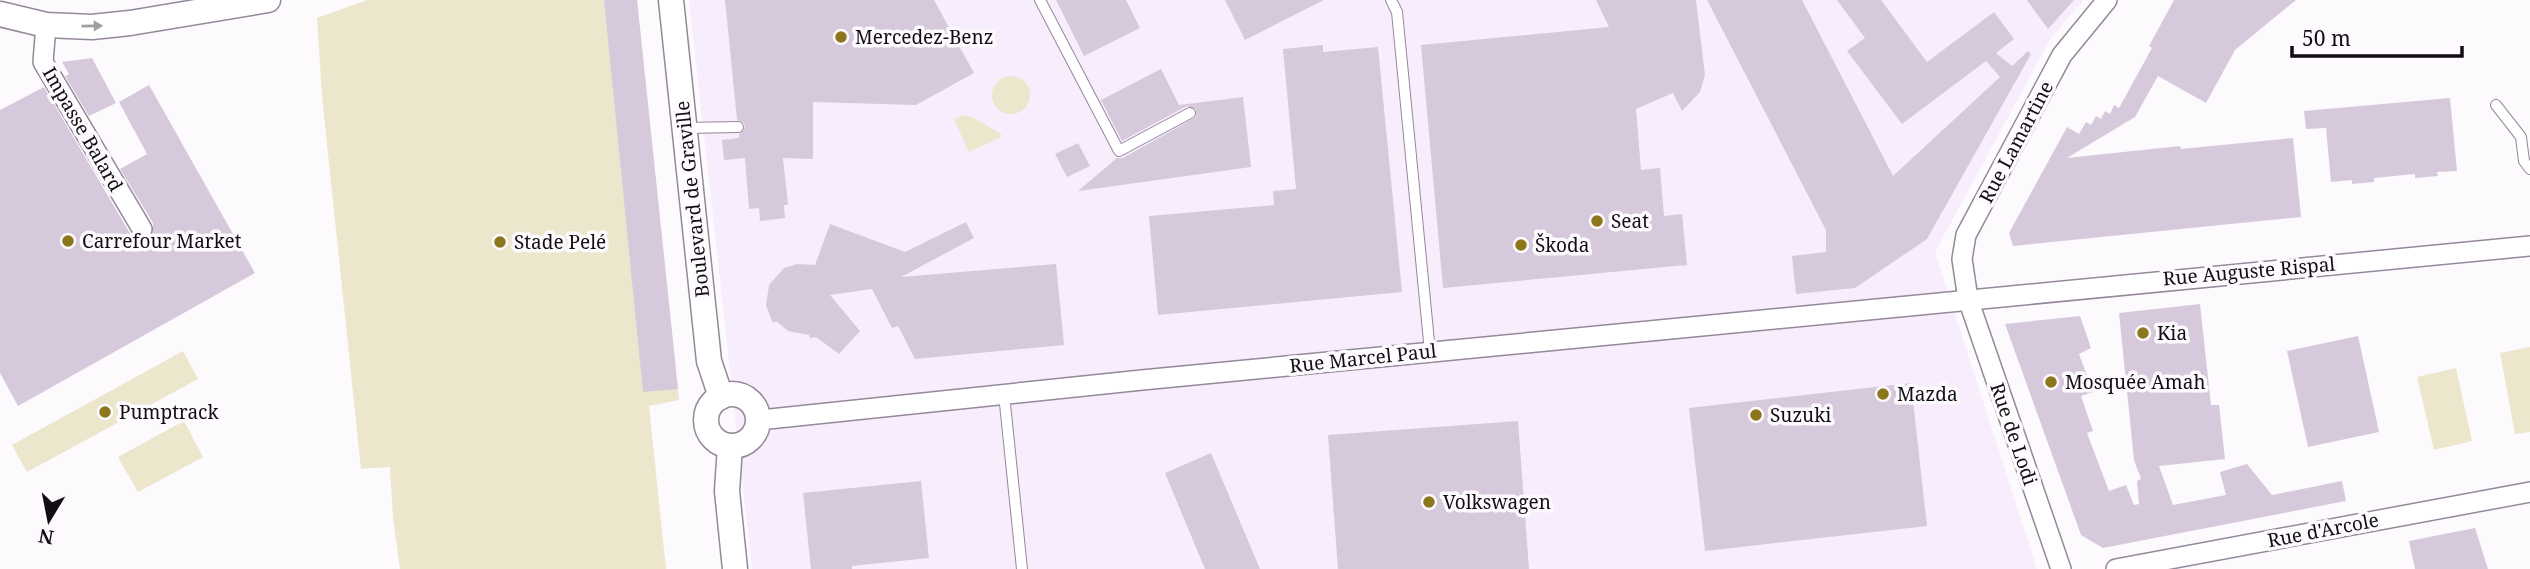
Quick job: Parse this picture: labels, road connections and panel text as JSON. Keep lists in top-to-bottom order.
{
  "streets": {
    "street": [
      "Impasse Balard",
      "Rue Lamartine",
      "Boulevard de Graville",
      "Rue Auguste Rispal",
      "Rue Marcel Paul",
      "Rue de Lodi",
      "Rue d'Arcole"
    ]
  },
  "crossings": [
    ["Rue Lamartine", "Rue Auguste Rispal"],
    ["Rue Lamartine", "Rue Marcel Paul"],
    ["Rue Lamartine", "Rue de Lodi"],
    ["Boulevard de Graville", "Rue Marcel Paul"],
    ["Rue Auguste Rispal", "Rue Marcel Paul"],
    ["Rue Auguste Rispal", "Rue de Lodi"],
    ["Rue Marcel Paul", "Rue de Lodi"]
  ],
  "places": [
    "Mercedez-Benz",
    "Seat",
    "Carrefour Market",
    "Stade Pelé",
    "Škoda",
    "Kia",
    "Mosquée Amah",
    "Mazda",
    "Pumptrack",
    "Suzuki",
    "Volkswagen"
  ],
  "scale_bar": "50 m",
  "north": "bottom"
}
